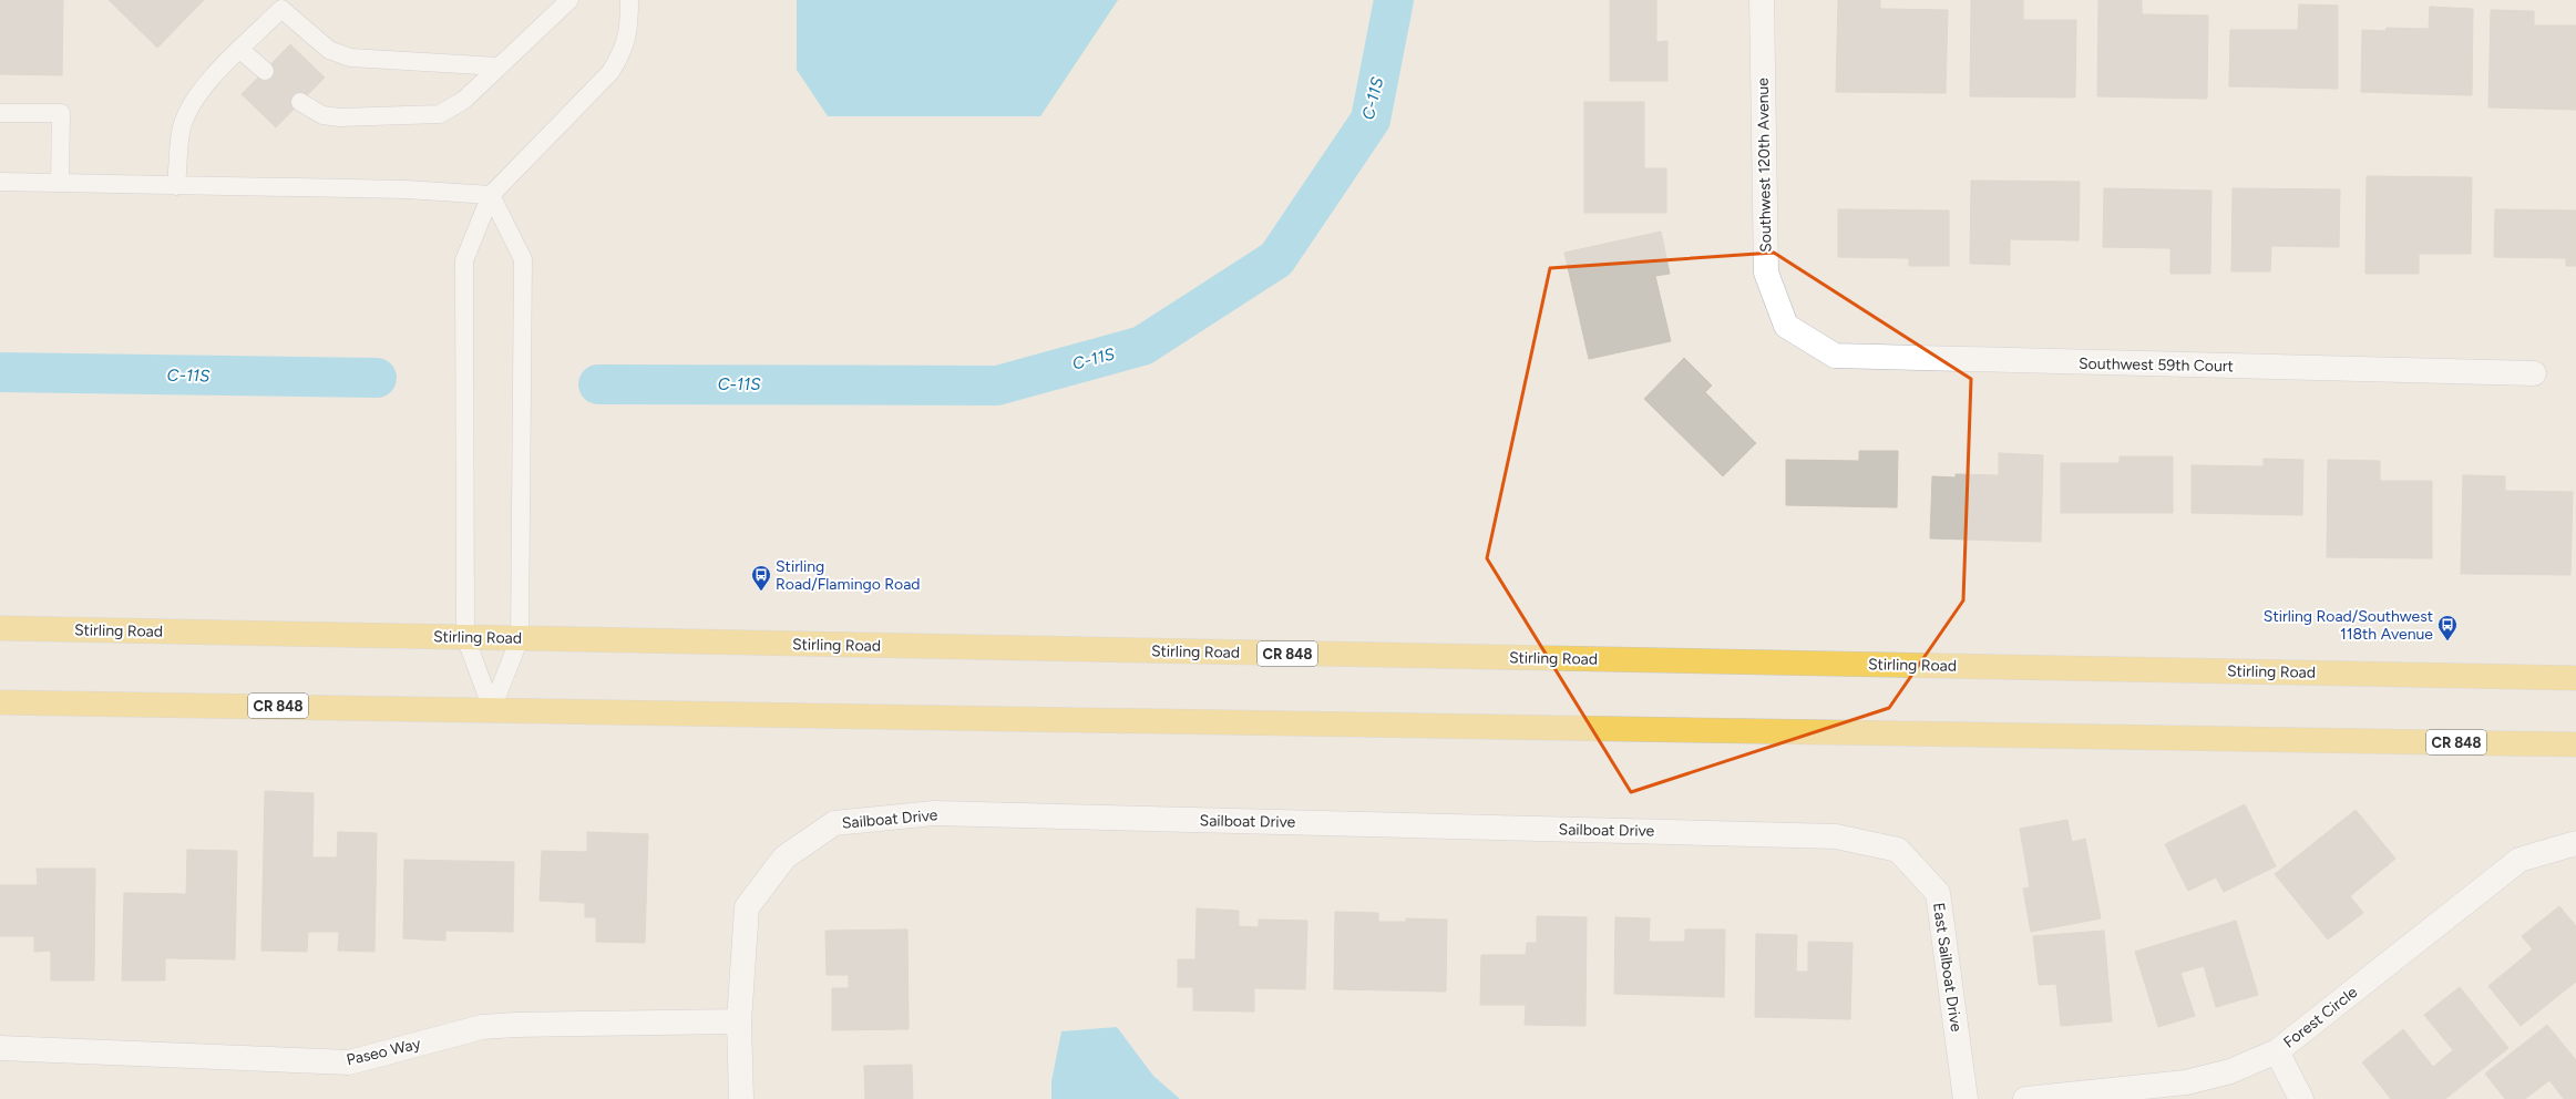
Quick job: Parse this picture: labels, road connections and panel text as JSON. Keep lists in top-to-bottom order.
{
  "streets": {
    "main road": ["Stirling Road", "CR 848"],
    "street": [
      "Southwest 120th Avenue",
      "Southwest 59th Court",
      "Sailboat Drive",
      "East Sailboat Drive",
      "Forest Circle",
      "Paseo Way"
    ]
  },
  "crossings": [
    ["Southwest 120th Avenue", "Southwest 59th Court"],
    ["Sailboat Drive", "East Sailboat Drive"],
    ["Sailboat Drive", "Paseo Way"]
  ],
  "water": ["C-11S"],
  "places": {
    "bus stop": ["Stirling Road/Flamingo Road", "Stirling Road/Southwest 118th Avenue"]
  }
}
